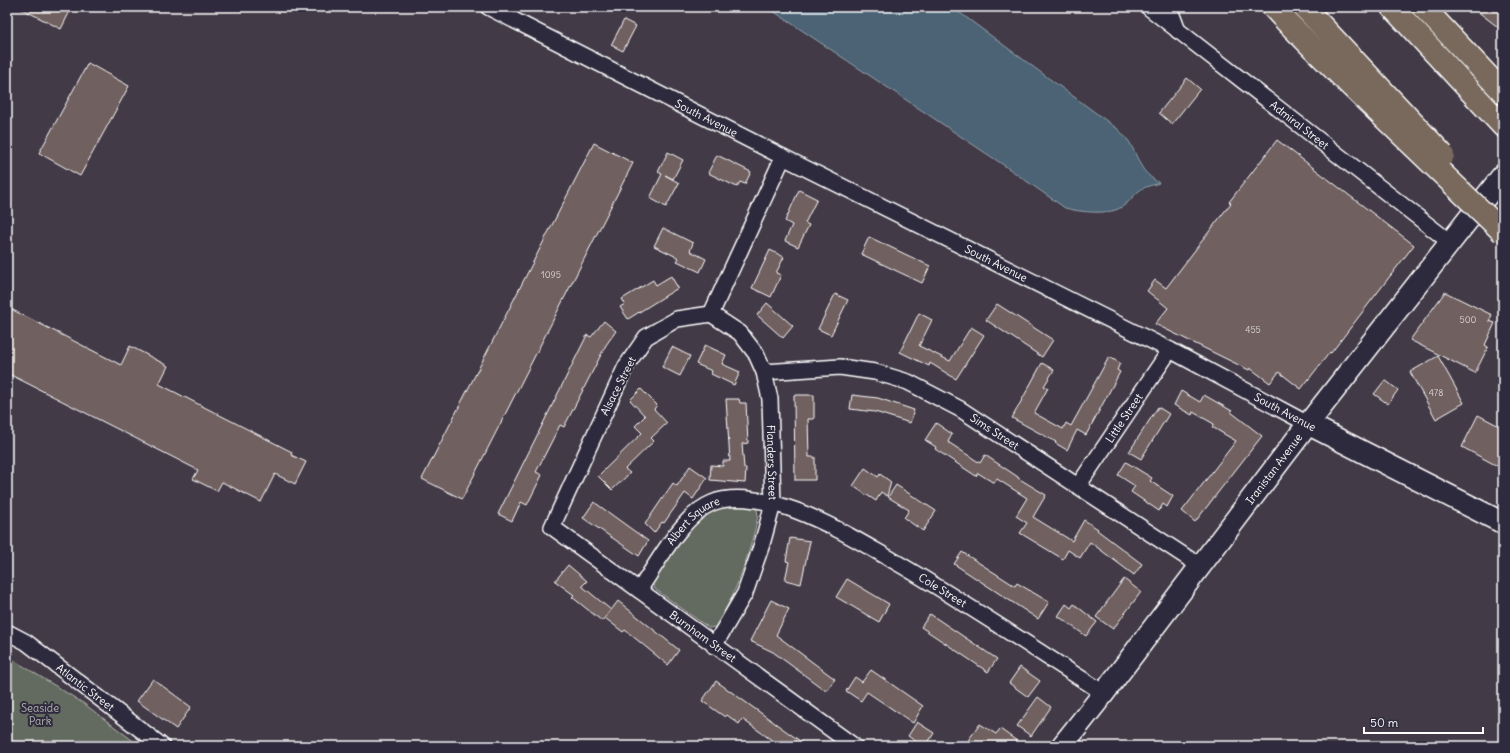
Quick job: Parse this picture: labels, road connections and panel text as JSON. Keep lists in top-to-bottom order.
{
  "streets": {
    "street": [
      "South Avenue",
      "Admiral Street",
      "Alsace Street",
      "Little Street",
      "Sims Street",
      "Flanders Street",
      "Iranistan Avenue",
      "Albert Square",
      "Cole Street",
      "Burnham Street",
      "Atlantic Street"
    ]
  },
  "crossings": [
    ["South Avenue", "Little Street"],
    ["South Avenue", "Iranistan Avenue"],
    ["Admiral Street", "Iranistan Avenue"],
    ["Alsace Street", "Flanders Street"],
    ["Alsace Street", "Burnham Street"],
    ["Little Street", "Sims Street"],
    ["Sims Street", "Flanders Street"],
    ["Sims Street", "Iranistan Avenue"],
    ["Flanders Street", "Albert Square"],
    ["Flanders Street", "Cole Street"],
    ["Flanders Street", "Burnham Street"],
    ["Iranistan Avenue", "Cole Street"],
    ["Albert Square", "Cole Street"],
    ["Albert Square", "Burnham Street"]
  ],
  "parks": ["Seaside Park"],
  "house_numbers": [
    "1095",
    "500",
    "455",
    "478"
  ],
  "scale_bar": "50 m"
}
